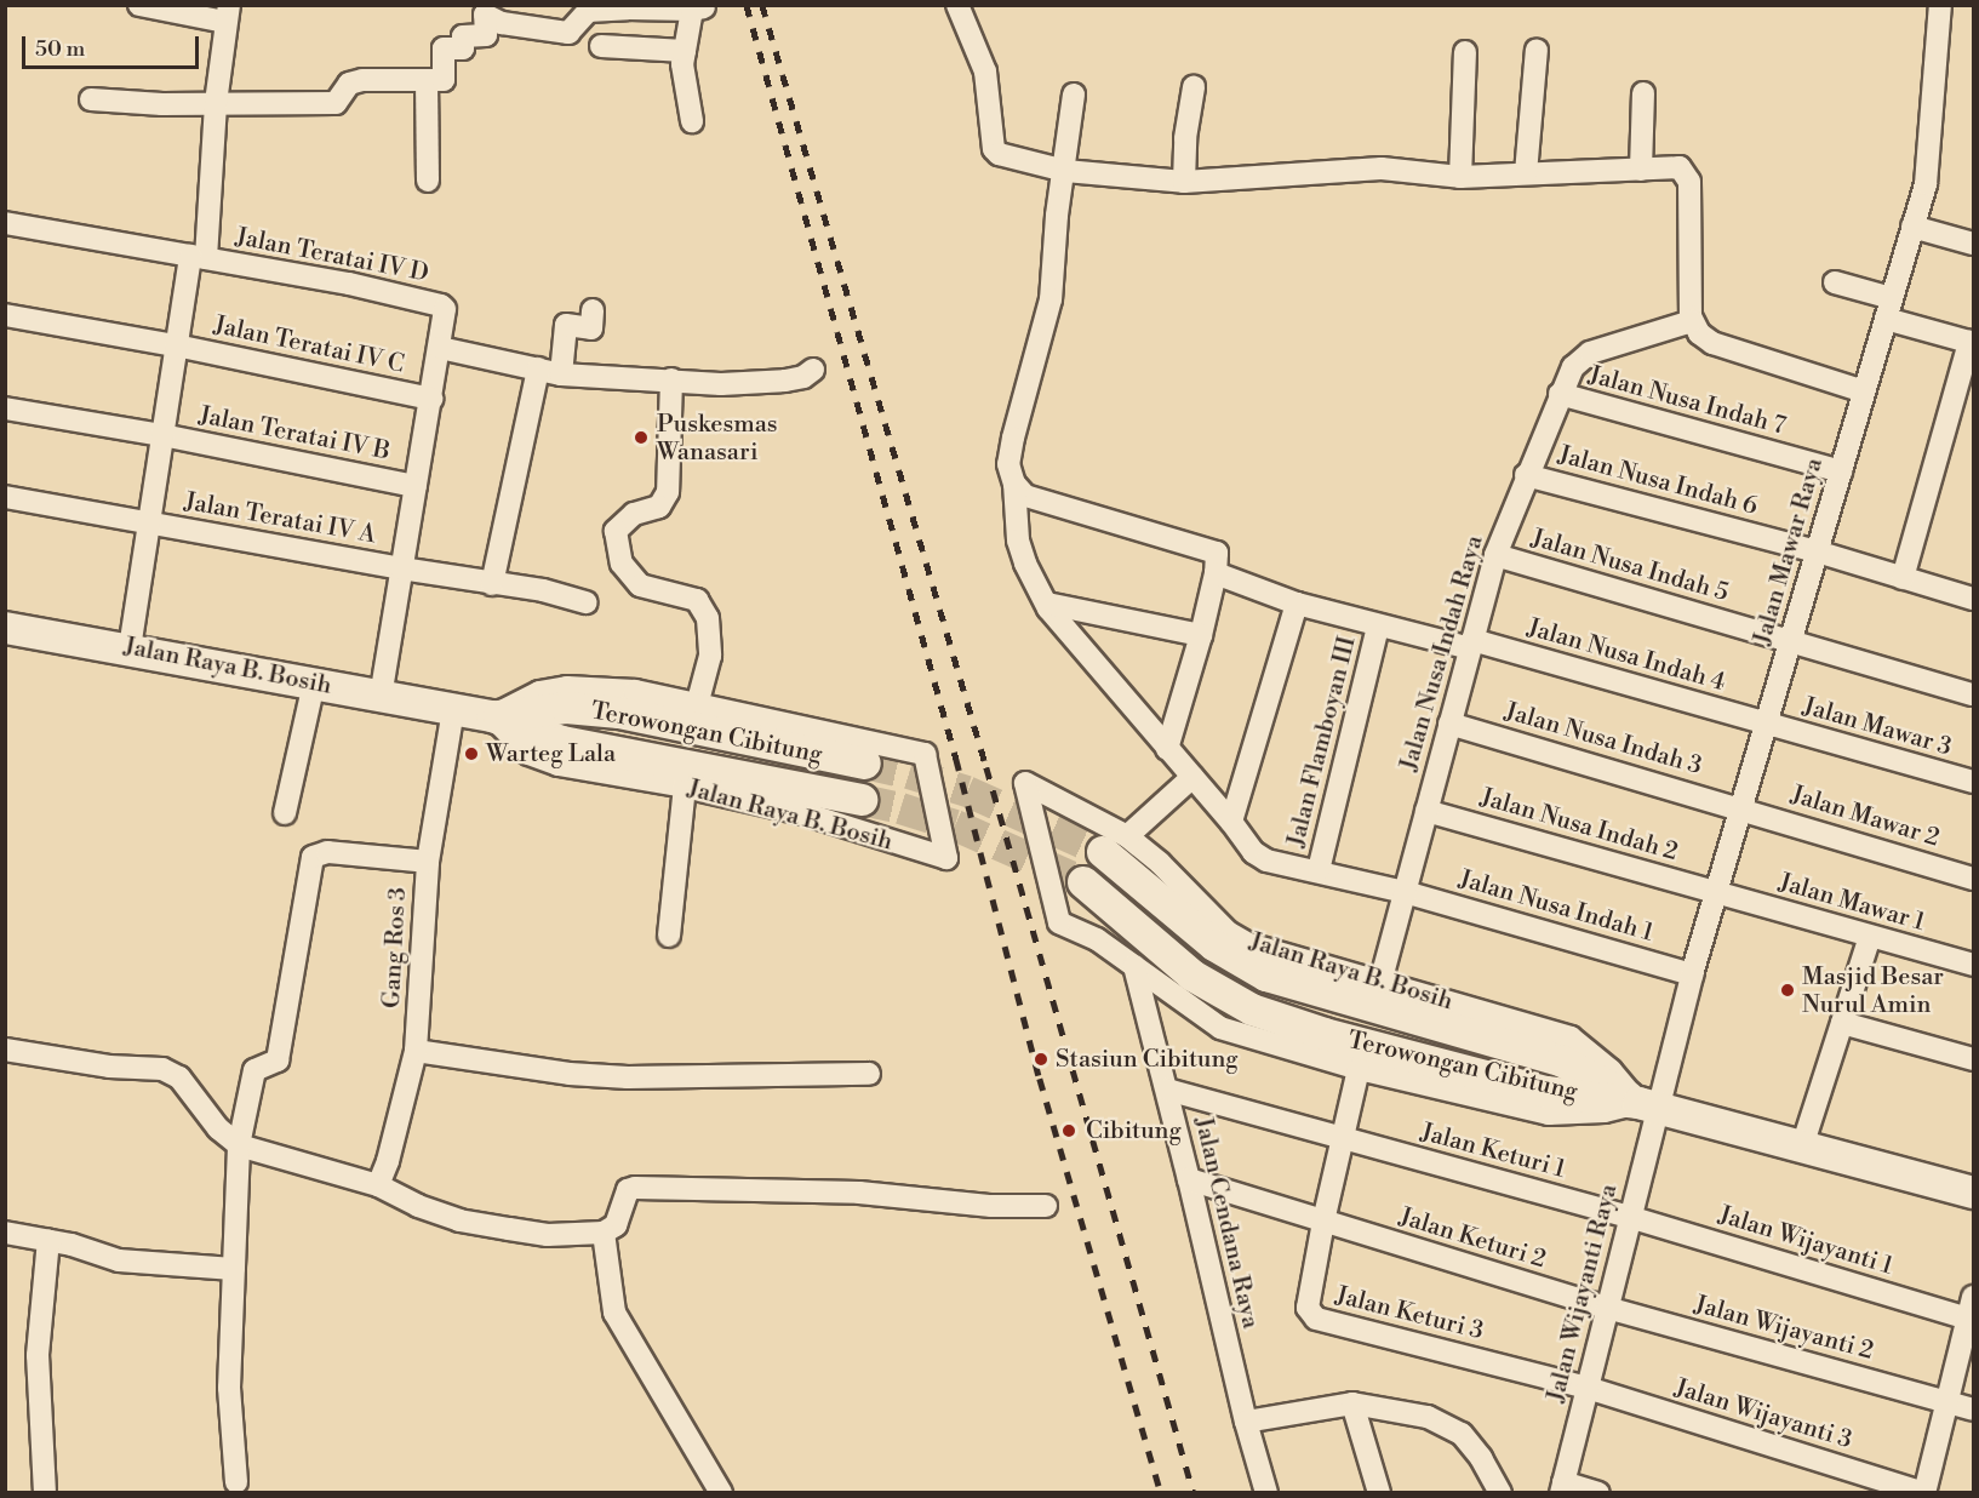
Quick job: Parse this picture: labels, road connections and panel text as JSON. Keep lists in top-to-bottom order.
{
  "streets": {
    "main road": ["Jalan Raya B. Bosih", "Terowongan Cibitung"],
    "street": [
      "Jalan Teratai IV D",
      "Jalan Teratai IV C",
      "Jalan Nusa Indah 7",
      "Jalan Teratai IV B",
      "Jalan Nusa Indah 6",
      "Jalan Teratai IV A",
      "Jalan Mawar Raya",
      "Jalan Nusa Indah 5",
      "Jalan Nusa Indah Raya",
      "Jalan Nusa Indah 4",
      "Jalan Mawar 3",
      "Jalan Nusa Indah 3",
      "Jalan Flamboyan III",
      "Jalan Mawar 2",
      "Jalan Nusa Indah 2",
      "Jalan Mawar 1",
      "Jalan Nusa Indah 1",
      "Gang Ros 3",
      "Jalan Keturi 1",
      "Jalan Cendana Raya",
      "Jalan Keturi 2",
      "Jalan Wijayanti 1",
      "Jalan Wijayanti Raya",
      "Jalan Keturi 3",
      "Jalan Wijayanti 2",
      "Jalan Wijayanti 3"
    ]
  },
  "crossings": [
    ["Jalan Nusa Indah 7", "Jalan Mawar Raya"],
    ["Jalan Nusa Indah 7", "Jalan Nusa Indah Raya"],
    ["Jalan Nusa Indah 6", "Jalan Mawar Raya"],
    ["Jalan Nusa Indah 6", "Jalan Nusa Indah Raya"],
    ["Jalan Mawar Raya", "Jalan Nusa Indah 5"],
    ["Jalan Mawar Raya", "Jalan Nusa Indah 4"],
    ["Jalan Mawar Raya", "Jalan Raya B. Bosih"],
    ["Jalan Mawar Raya", "Jalan Mawar 3"],
    ["Jalan Mawar Raya", "Terowongan Cibitung"],
    ["Jalan Mawar Raya", "Jalan Nusa Indah 3"],
    ["Jalan Mawar Raya", "Jalan Mawar 2"],
    ["Jalan Mawar Raya", "Jalan Nusa Indah 2"],
    ["Jalan Mawar Raya", "Jalan Mawar 1"],
    ["Jalan Mawar Raya", "Jalan Nusa Indah 1"],
    ["Jalan Mawar Raya", "Jalan Wijayanti Raya"],
    ["Jalan Nusa Indah 5", "Jalan Nusa Indah Raya"],
    ["Jalan Nusa Indah Raya", "Jalan Nusa Indah 4"],
    ["Jalan Nusa Indah Raya", "Jalan Raya B. Bosih"],
    ["Jalan Nusa Indah Raya", "Jalan Nusa Indah 3"],
    ["Jalan Nusa Indah Raya", "Jalan Nusa Indah 2"],
    ["Jalan Nusa Indah Raya", "Jalan Nusa Indah 1"],
    ["Jalan Nusa Indah 4", "Jalan Mawar 3"],
    ["Jalan Nusa Indah 4", "Jalan Flamboyan III"],
    ["Jalan Nusa Indah 4", "Jalan Nusa Indah 1"],
    ["Jalan Raya B. Bosih", "Terowongan Cibitung"],
    ["Jalan Raya B. Bosih", "Gang Ros 3"],
    ["Jalan Raya B. Bosih", "Jalan Cendana Raya"],
    ["Jalan Raya B. Bosih", "Jalan Wijayanti Raya"],
    ["Jalan Raya B. Bosih", "Jalan Keturi 3"],
    ["Terowongan Cibitung", "Jalan Wijayanti Raya"],
    ["Jalan Nusa Indah 3", "Jalan Mawar 2"],
    ["Jalan Flamboyan III", "Jalan Nusa Indah 1"],
    ["Jalan Nusa Indah 2", "Jalan Mawar 1"],
    ["Jalan Keturi 1", "Jalan Cendana Raya"],
    ["Jalan Keturi 1", "Jalan Wijayanti 1"],
    ["Jalan Keturi 1", "Jalan Wijayanti Raya"],
    ["Jalan Keturi 1", "Jalan Keturi 3"],
    ["Jalan Cendana Raya", "Jalan Keturi 2"],
    ["Jalan Keturi 2", "Jalan Wijayanti Raya"],
    ["Jalan Keturi 2", "Jalan Keturi 3"],
    ["Jalan Keturi 2", "Jalan Wijayanti 2"],
    ["Jalan Wijayanti 1", "Jalan Wijayanti Raya"],
    ["Jalan Wijayanti Raya", "Jalan Keturi 3"],
    ["Jalan Wijayanti Raya", "Jalan Wijayanti 2"],
    ["Jalan Wijayanti Raya", "Jalan Wijayanti 3"],
    ["Jalan Keturi 3", "Jalan Wijayanti 3"]
  ],
  "places": [
    "Puskesmas Wanasari",
    "Warteg Lala",
    "Masjid Besar Nurul Amin",
    "Stasiun Cibitung",
    "Cibitung"
  ],
  "scale_bar": "50 m"
}
